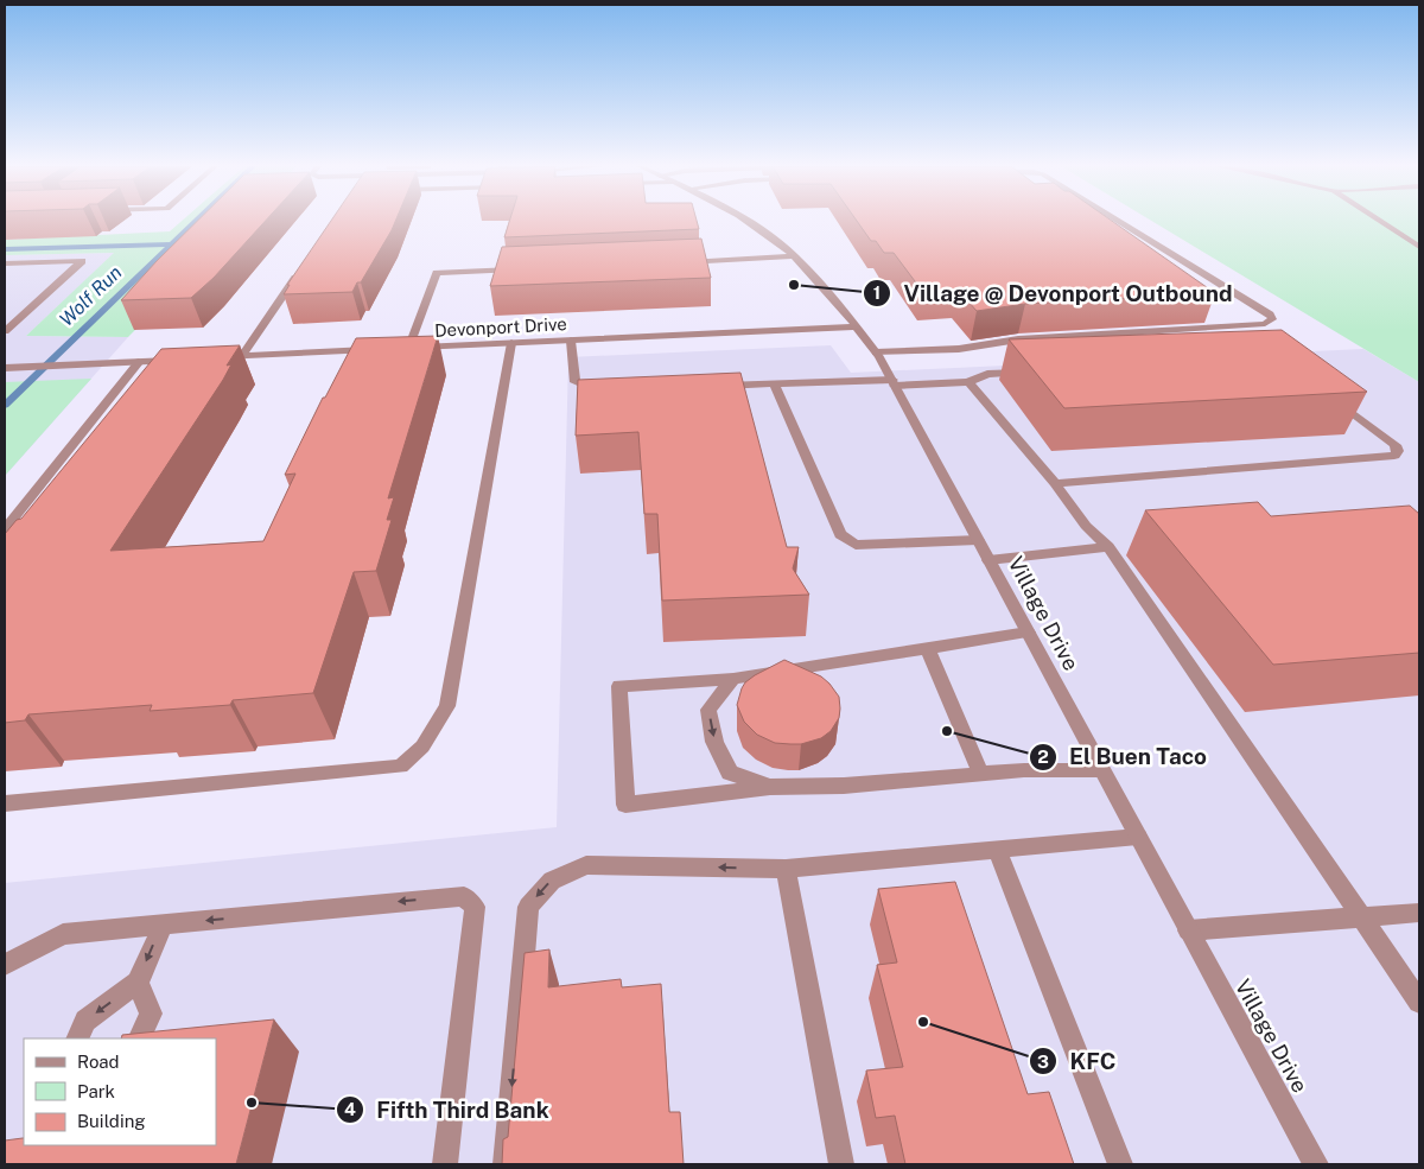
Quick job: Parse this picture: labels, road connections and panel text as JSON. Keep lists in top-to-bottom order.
{
  "streets": {
    "street": ["Devonport Drive", "Village Drive"]
  },
  "crossings": [
    ["Devonport Drive", "Village Drive"]
  ],
  "water": ["Wolf Run"],
  "places": [
    "Village @ Devonport Outbound",
    "El Buen Taco",
    "KFC",
    "Fifth Third Bank"
  ],
  "legend": ["Road", "Park", "Building"]
}
